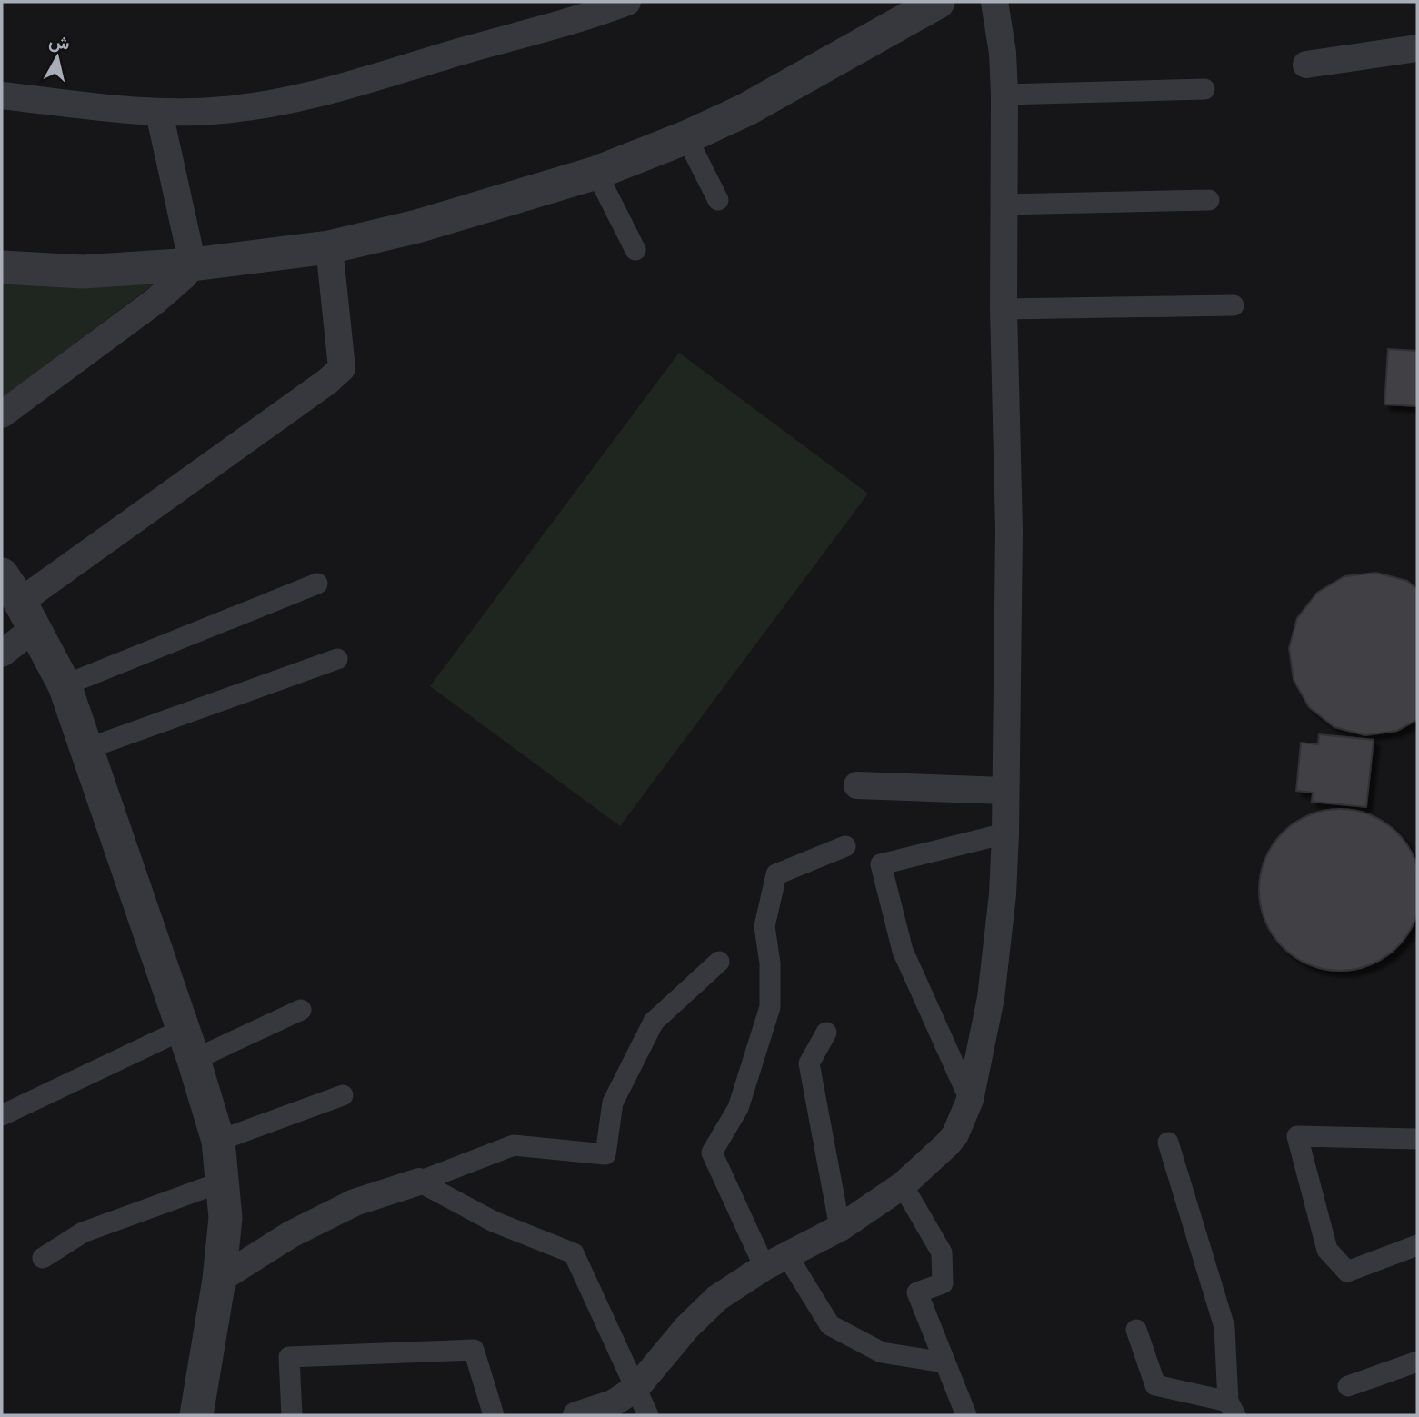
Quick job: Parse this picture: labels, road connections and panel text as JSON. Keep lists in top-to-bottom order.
{
  "north": "top"
}
